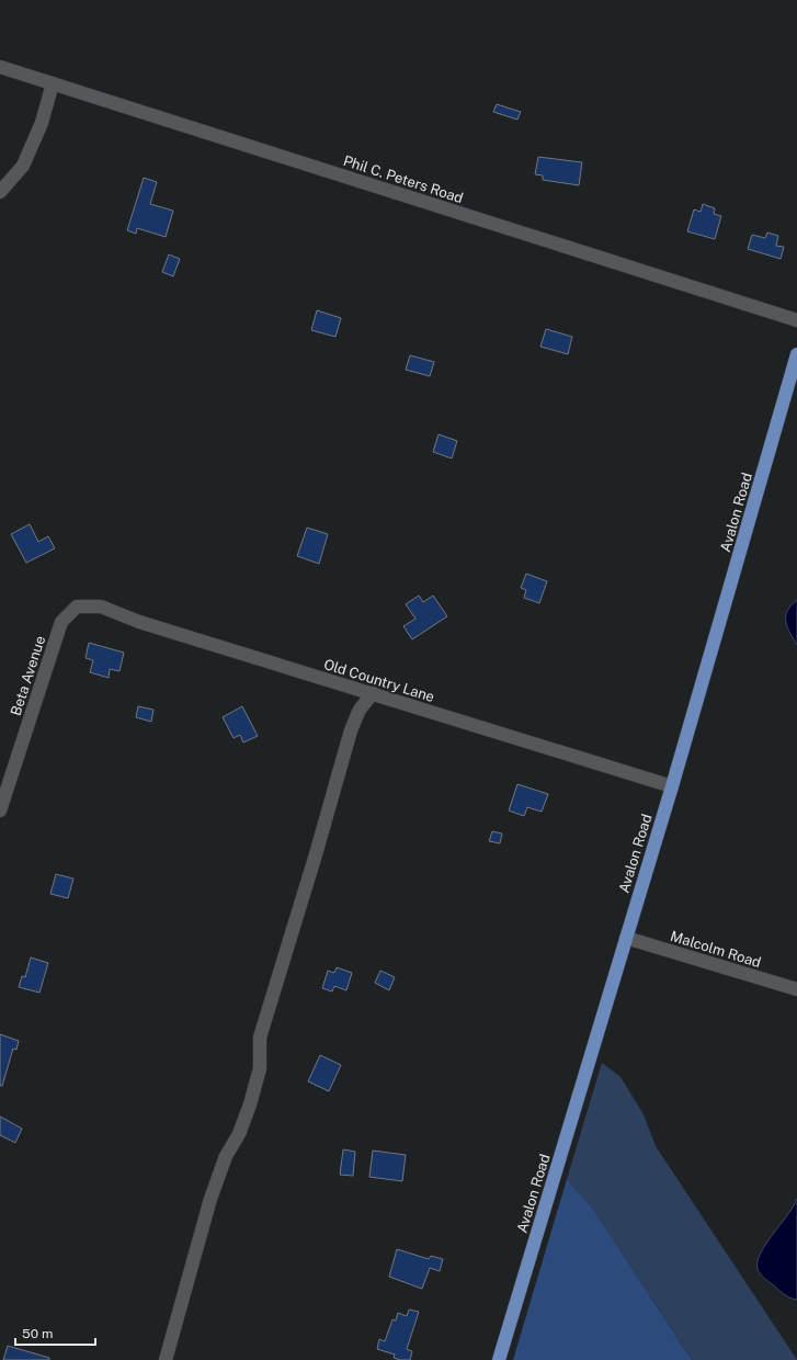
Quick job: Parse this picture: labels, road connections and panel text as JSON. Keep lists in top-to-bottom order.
{
  "streets": {
    "main road": ["Avalon Road"],
    "street": [
      "Phil C. Peters Road",
      "Beta Avenue",
      "Old Country Lane",
      "Malcolm Road"
    ]
  },
  "crossings": [
    ["Avalon Road", "Old Country Lane"],
    ["Avalon Road", "Malcolm Road"],
    ["Beta Avenue", "Old Country Lane"]
  ],
  "scale_bar": "50 m"
}
